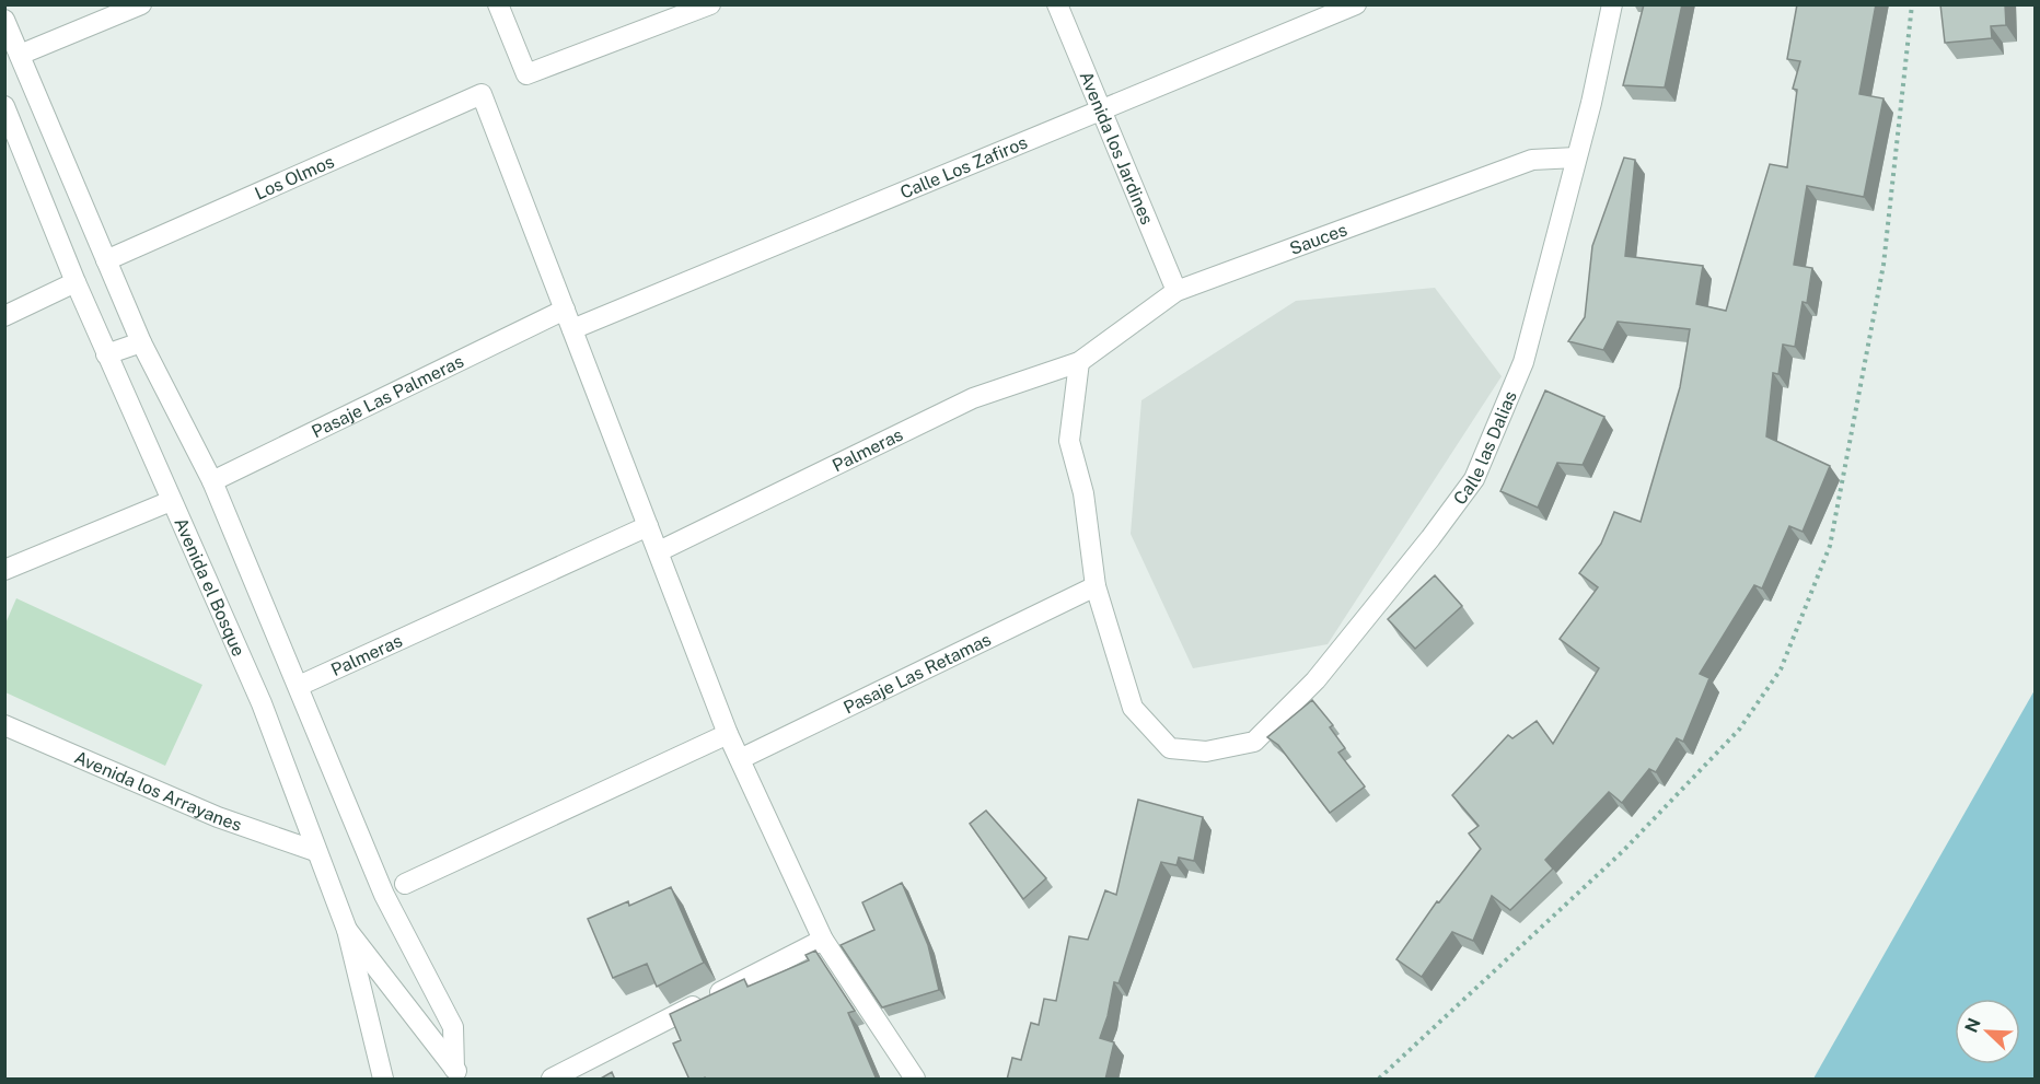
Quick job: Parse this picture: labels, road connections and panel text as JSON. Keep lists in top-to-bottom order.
{
  "streets": {
    "street": [
      "Avenida los Jardines",
      "Calle Los Zafiros",
      "Los Olmos",
      "Sauces",
      "Pasaje Las Palmeras",
      "Calle las Dalias",
      "Palmeras",
      "Avenida el Bosque",
      "Pasaje Las Retamas",
      "Avenida los Arrayanes"
    ]
  },
  "crossings": [
    ["Avenida los Jardines", "Calle Los Zafiros"],
    ["Avenida los Jardines", "Sauces"],
    ["Los Olmos", "Pasaje Las Palmeras"],
    ["Sauces", "Calle las Dalias"],
    ["Sauces", "Palmeras"],
    ["Calle las Dalias", "Pasaje Las Retamas"],
    ["Avenida el Bosque", "Avenida los Arrayanes"]
  ],
  "north": "top left"
}
